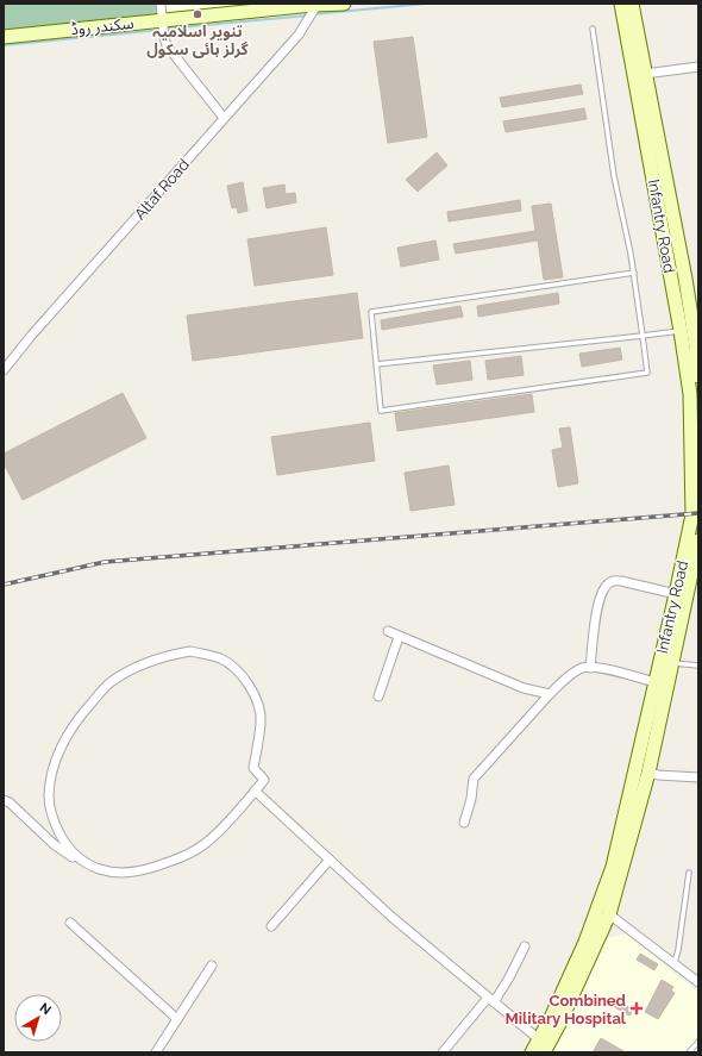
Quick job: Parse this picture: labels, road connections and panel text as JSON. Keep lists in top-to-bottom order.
{
  "streets": {
    "main road": ["سکندر روڈ", "Infantry Road"],
    "street": ["Altaf Road"]
  },
  "crossings": [
    ["سکندر روڈ", "Altaf Road"]
  ],
  "places": {
    "other": ["تنویر اسلامیہ گرلز ہائی سکول"],
    "health": ["Combined Military Hospital"]
  },
  "north": "top right"
}
